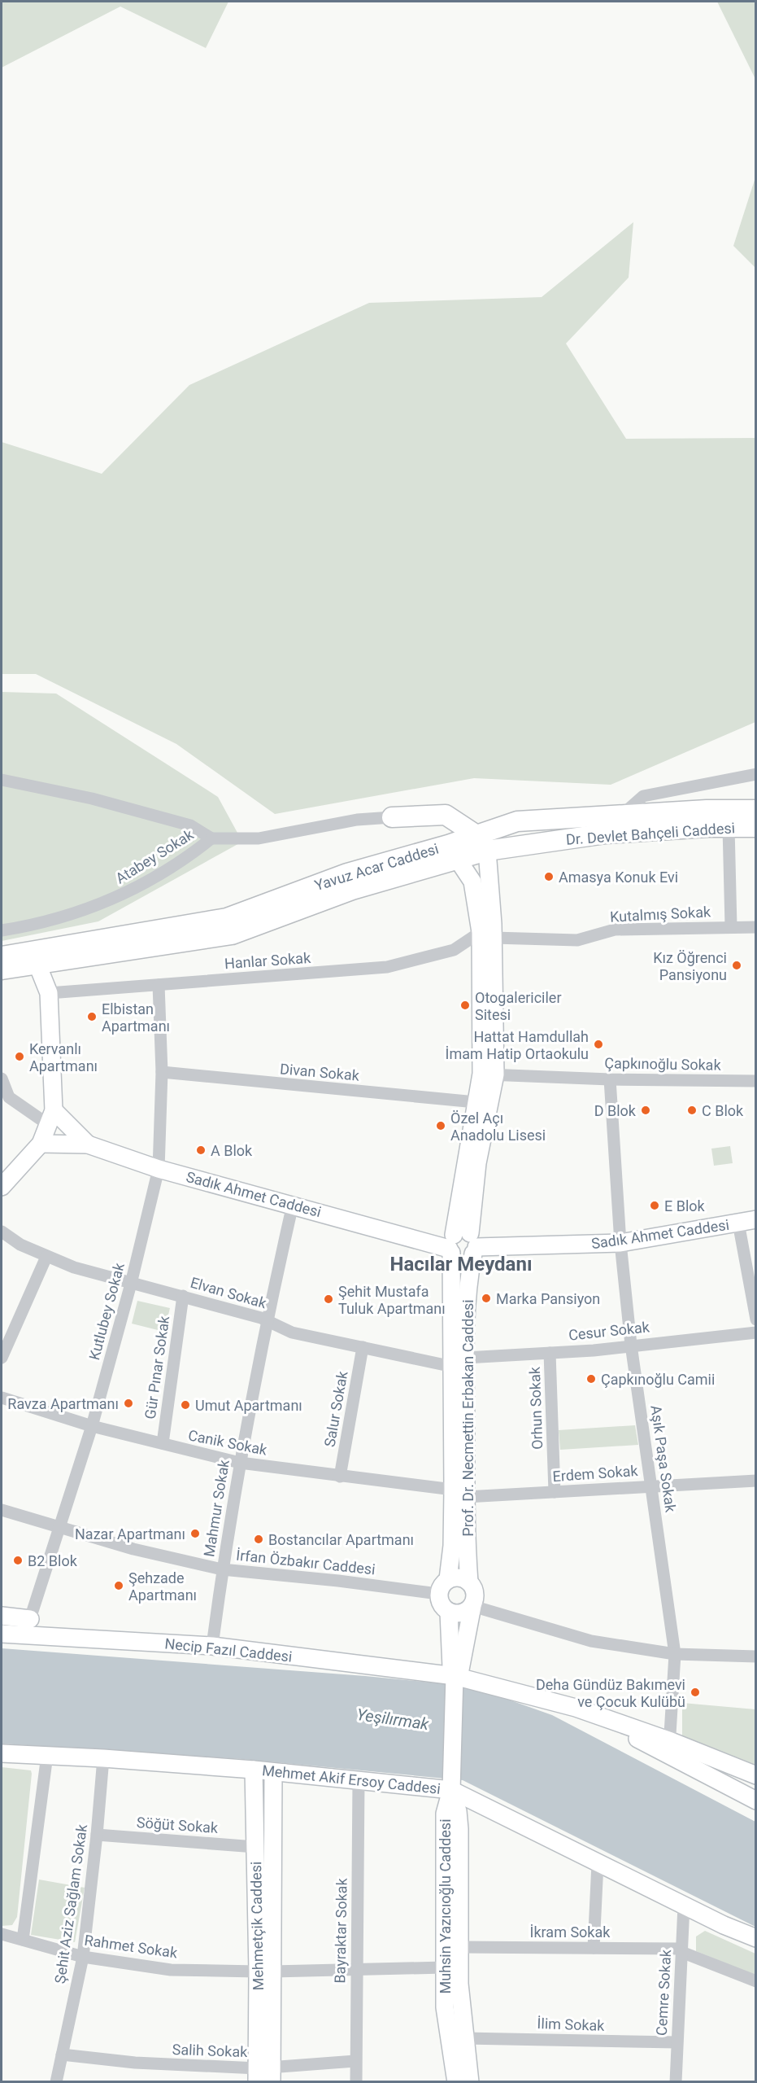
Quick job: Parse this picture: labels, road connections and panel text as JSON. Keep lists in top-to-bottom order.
{
  "streets": {
    "main road": [
      "Dr. Devlet Bahçeli Caddesi",
      "Yavuz Acar Caddesi",
      "Sadık Ahmet Caddesi",
      "Prof. Dr. Necmettin Erbakan Caddesi",
      "Necip Fazıl Caddesi",
      "Mehmet Akif Ersoy Caddesi",
      "Muhsin Yazıcıoğlu Caddesi",
      "Mehmetçik Caddesi"
    ],
    "street": [
      "Atabey Sokak",
      "Kutalmış Sokak",
      "Hanlar Sokak",
      "Çapkınoğlu Sokak",
      "Divan Sokak",
      "Elvan Sokak",
      "Kutlubey Sokak",
      "Cesur Sokak",
      "Gür Pınar Sokak",
      "Orhun Sokak",
      "Salur Sokak",
      "Canik Sokak",
      "Aşık Paşa Sokak",
      "Erdem Sokak",
      "Mahmur Sokak",
      "İrfan Özbakır Caddesi",
      "Söğüt Sokak",
      "Şehit Aziz Sağlam Sokak",
      "Bayraktar Sokak",
      "İkram Sokak",
      "Rahmet Sokak",
      "Cemre Sokak",
      "İlim Sokak",
      "Salih Sokak"
    ]
  },
  "crossings": [
    ["Dr. Devlet Bahçeli Caddesi", "Yavuz Acar Caddesi"],
    ["Dr. Devlet Bahçeli Caddesi", "Prof. Dr. Necmettin Erbakan Caddesi"],
    ["Yavuz Acar Caddesi", "Prof. Dr. Necmettin Erbakan Caddesi"],
    ["Kutalmış Sokak", "Hanlar Sokak"],
    ["Kutalmış Sokak", "Prof. Dr. Necmettin Erbakan Caddesi"],
    ["Hanlar Sokak", "Kutlubey Sokak"],
    ["Hanlar Sokak", "Prof. Dr. Necmettin Erbakan Caddesi"],
    ["Çapkınoğlu Sokak", "Prof. Dr. Necmettin Erbakan Caddesi"],
    ["Çapkınoğlu Sokak", "Aşık Paşa Sokak"],
    ["Divan Sokak", "Kutlubey Sokak"],
    ["Divan Sokak", "Prof. Dr. Necmettin Erbakan Caddesi"],
    ["Sadık Ahmet Caddesi", "Kutlubey Sokak"],
    ["Sadık Ahmet Caddesi", "Prof. Dr. Necmettin Erbakan Caddesi"],
    ["Sadık Ahmet Caddesi", "Aşık Paşa Sokak"],
    ["Sadık Ahmet Caddesi", "Mahmur Sokak"],
    ["Elvan Sokak", "Kutlubey Sokak"],
    ["Elvan Sokak", "Cesur Sokak"],
    ["Elvan Sokak", "Gür Pınar Sokak"],
    ["Elvan Sokak", "Salur Sokak"],
    ["Elvan Sokak", "Prof. Dr. Necmettin Erbakan Caddesi"],
    ["Elvan Sokak", "Mahmur Sokak"],
    ["Kutlubey Sokak", "Canik Sokak"],
    ["Kutlubey Sokak", "İrfan Özbakır Caddesi"],
    ["Kutlubey Sokak", "Necip Fazıl Caddesi"],
    ["Cesur Sokak", "Orhun Sokak"],
    ["Cesur Sokak", "Prof. Dr. Necmettin Erbakan Caddesi"],
    ["Cesur Sokak", "Aşık Paşa Sokak"],
    ["Gür Pınar Sokak", "Canik Sokak"],
    ["Orhun Sokak", "Erdem Sokak"],
    ["Salur Sokak", "Canik Sokak"],
    ["Prof. Dr. Necmettin Erbakan Caddesi", "Canik Sokak"],
    ["Prof. Dr. Necmettin Erbakan Caddesi", "Erdem Sokak"],
    ["Prof. Dr. Necmettin Erbakan Caddesi", "İrfan Özbakır Caddesi"],
    ["Canik Sokak", "Erdem Sokak"],
    ["Canik Sokak", "Mahmur Sokak"],
    ["Aşık Paşa Sokak", "Erdem Sokak"],
    ["Aşık Paşa Sokak", "Necip Fazıl Caddesi"],
    ["Mahmur Sokak", "İrfan Özbakır Caddesi"],
    ["Mahmur Sokak", "Necip Fazıl Caddesi"],
    ["Mehmet Akif Ersoy Caddesi", "Şehit Aziz Sağlam Sokak"],
    ["Mehmet Akif Ersoy Caddesi", "Muhsin Yazıcıoğlu Caddesi"],
    ["Mehmet Akif Ersoy Caddesi", "Mehmetçik Caddesi"],
    ["Mehmet Akif Ersoy Caddesi", "Bayraktar Sokak"],
    ["Mehmet Akif Ersoy Caddesi", "Cemre Sokak"],
    ["Söğüt Sokak", "Şehit Aziz Sağlam Sokak"],
    ["Söğüt Sokak", "Mehmetçik Caddesi"],
    ["Şehit Aziz Sağlam Sokak", "Rahmet Sokak"],
    ["Şehit Aziz Sağlam Sokak", "Salih Sokak"],
    ["Muhsin Yazıcıoğlu Caddesi", "İkram Sokak"],
    ["Muhsin Yazıcıoğlu Caddesi", "Rahmet Sokak"],
    ["Muhsin Yazıcıoğlu Caddesi", "İlim Sokak"],
    ["Mehmetçik Caddesi", "Rahmet Sokak"],
    ["Mehmetçik Caddesi", "Salih Sokak"],
    ["Bayraktar Sokak", "Rahmet Sokak"],
    ["Bayraktar Sokak", "Salih Sokak"],
    ["İkram Sokak", "Cemre Sokak"],
    ["Cemre Sokak", "İlim Sokak"]
  ],
  "districts": ["Hacılar Meydanı"],
  "water": ["Yeşilırmak"],
  "places": [
    "Amasya Konuk Evi",
    "Kız Öğrenci Pansiyonu",
    "Otogalericiler Sitesi",
    "Elbistan Apartmanı",
    "Hattat Hamdullah İmam Hatip Ortaokulu",
    "Kervanlı Apartmanı",
    "D Blok",
    "C Blok",
    "Özel Açı Anadolu Lisesi",
    "A Blok",
    "E Blok",
    "Marka Pansiyon",
    "Şehit Mustafa Tuluk Apartmanı",
    "Çapkınoğlu Camii",
    "Ravza Apartmanı",
    "Umut Apartmanı",
    "Nazar Apartmanı",
    "Bostancılar Apartmanı",
    "B2 Blok",
    "Şehzade Apartmanı",
    "Deha Gündüz Bakımevi ve Çocuk Kulübü"
  ]
}
